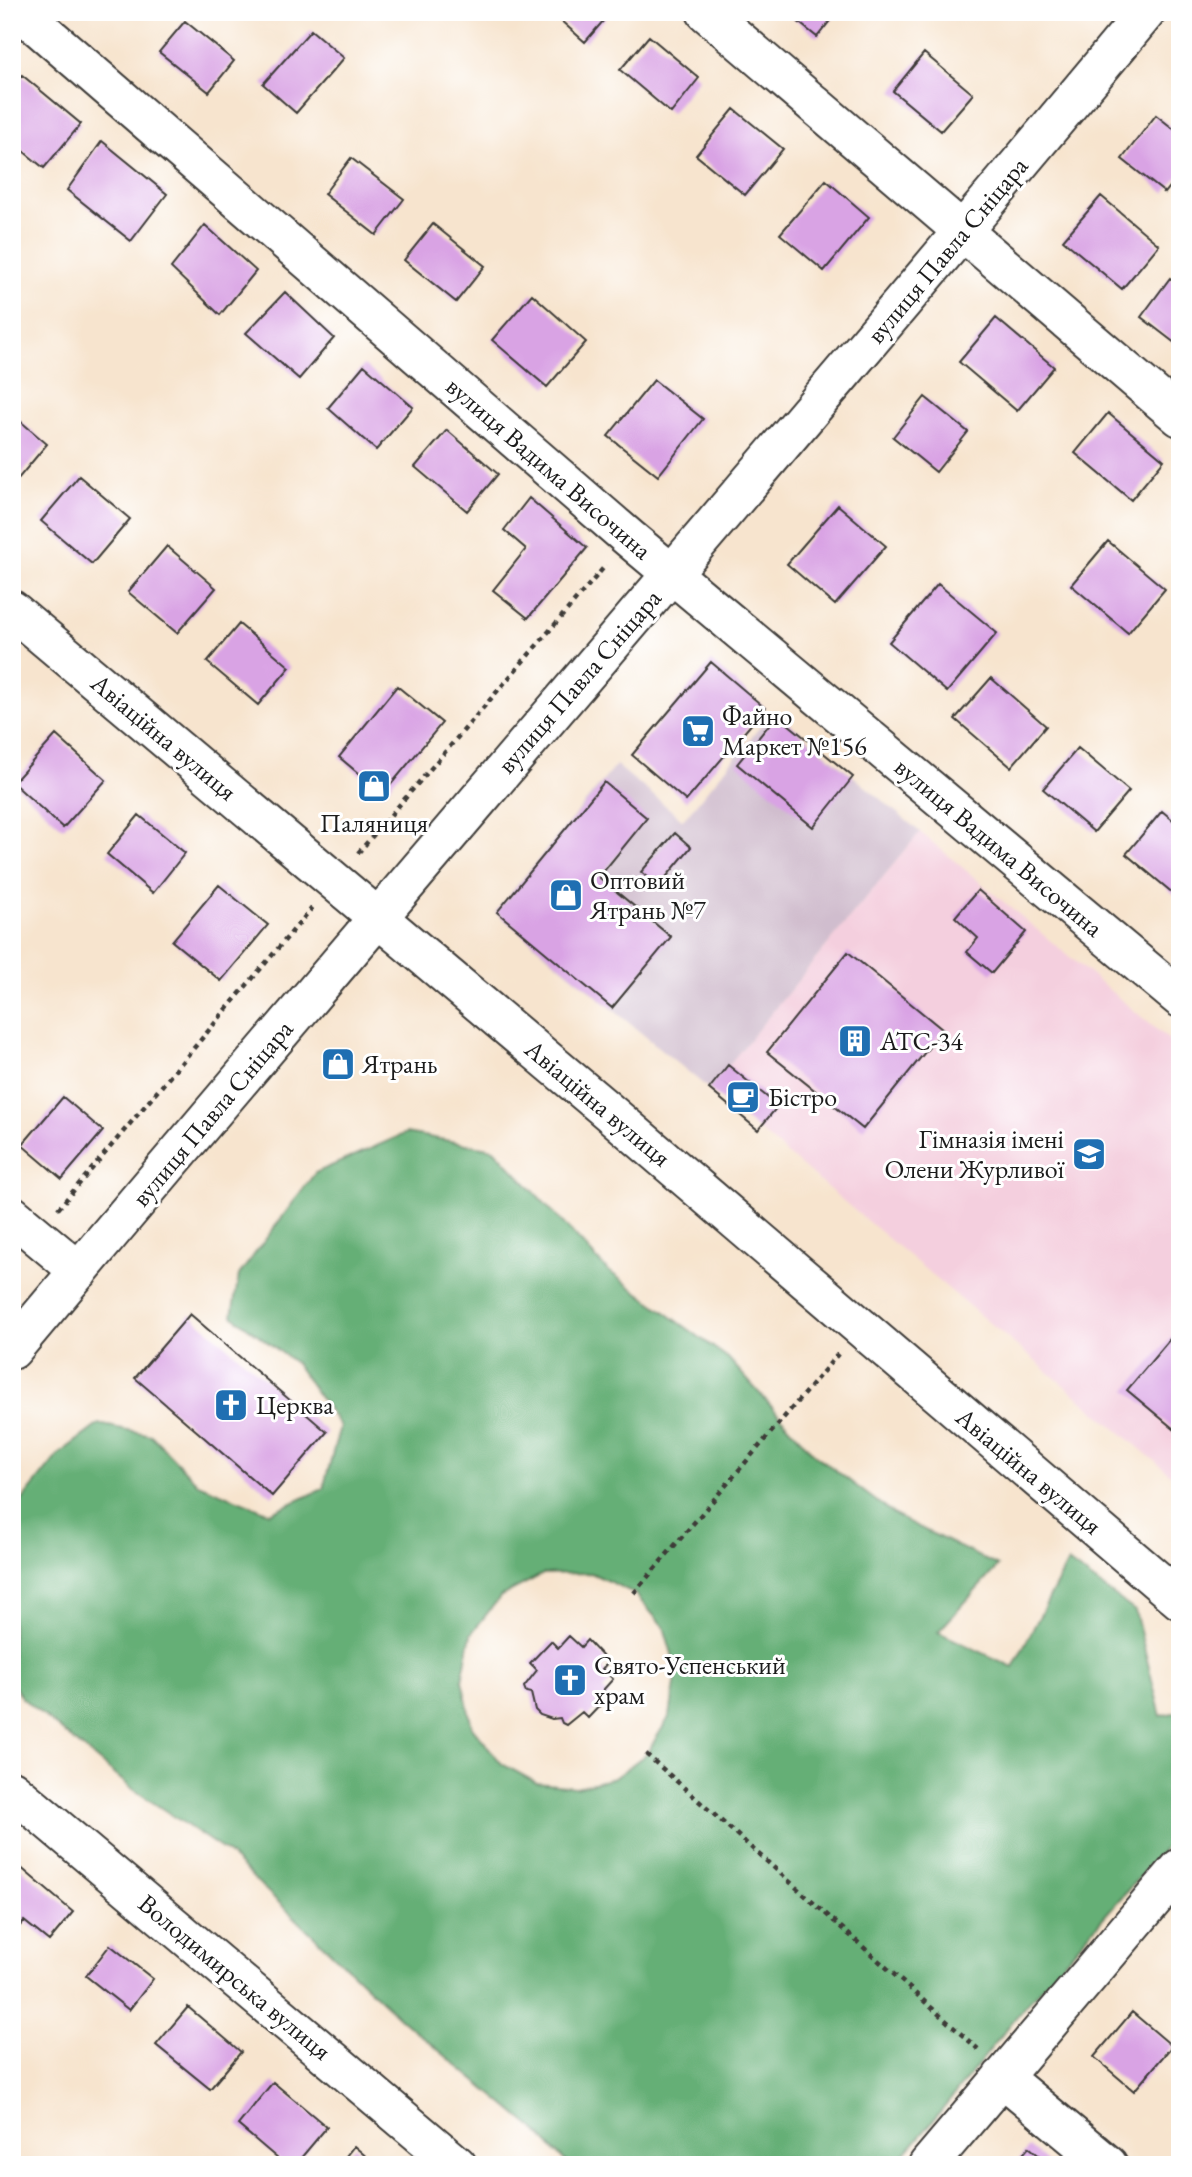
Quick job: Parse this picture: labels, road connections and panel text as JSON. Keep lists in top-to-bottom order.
{
  "streets": {
    "street": [
      "вулиця Павла Сніцара",
      "вулиця Вадима Височина",
      "Авіаційна вулиця",
      "Володимирська вулиця"
    ]
  },
  "crossings": [
    ["вулиця Павла Сніцара", "вулиця Вадима Височина"],
    ["вулиця Павла Сніцара", "Авіаційна вулиця"]
  ],
  "places": {
    "supermarket": ["Файно Маркет №156"],
    "shop": ["Паляниця", "Оптовий Ятрань №7", "Ятрань"],
    "building": ["АТС-34"],
    "cafe": ["Бістро"],
    "school or university": ["Гімназія імені Олени Журливої"],
    "church": ["Церква", "Свято-Успенський храм"]
  }
}
